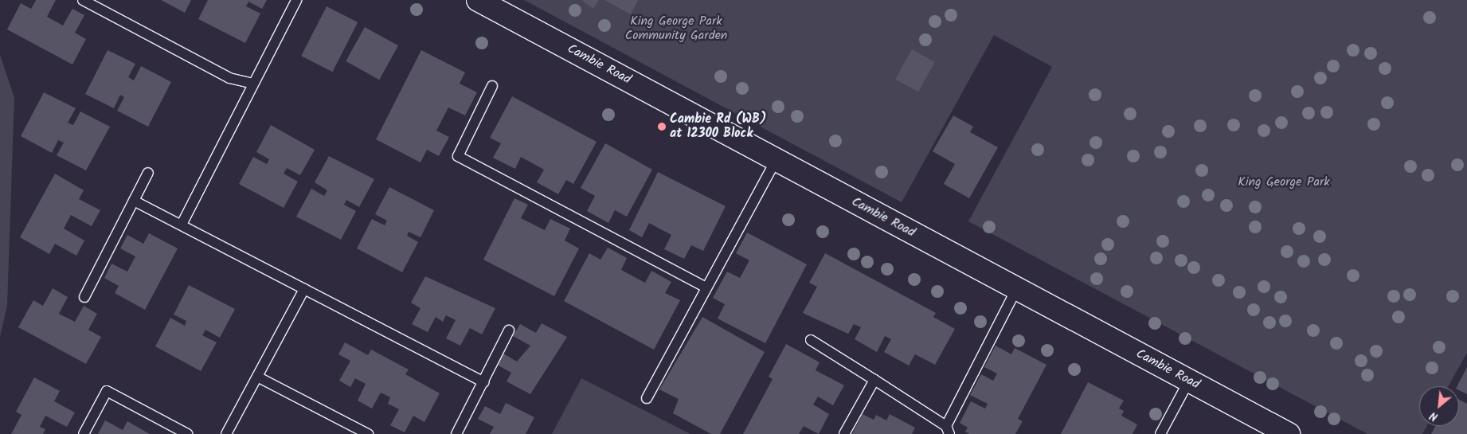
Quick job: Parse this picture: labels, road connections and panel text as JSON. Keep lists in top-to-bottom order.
{
  "streets": {
    "main road": ["Cambie Road"]
  },
  "parks": ["King George Park Community Garden", "King George Park"],
  "places": ["Cambie Rd (WB) at 12300 Block"],
  "north": "bottom left"
}
